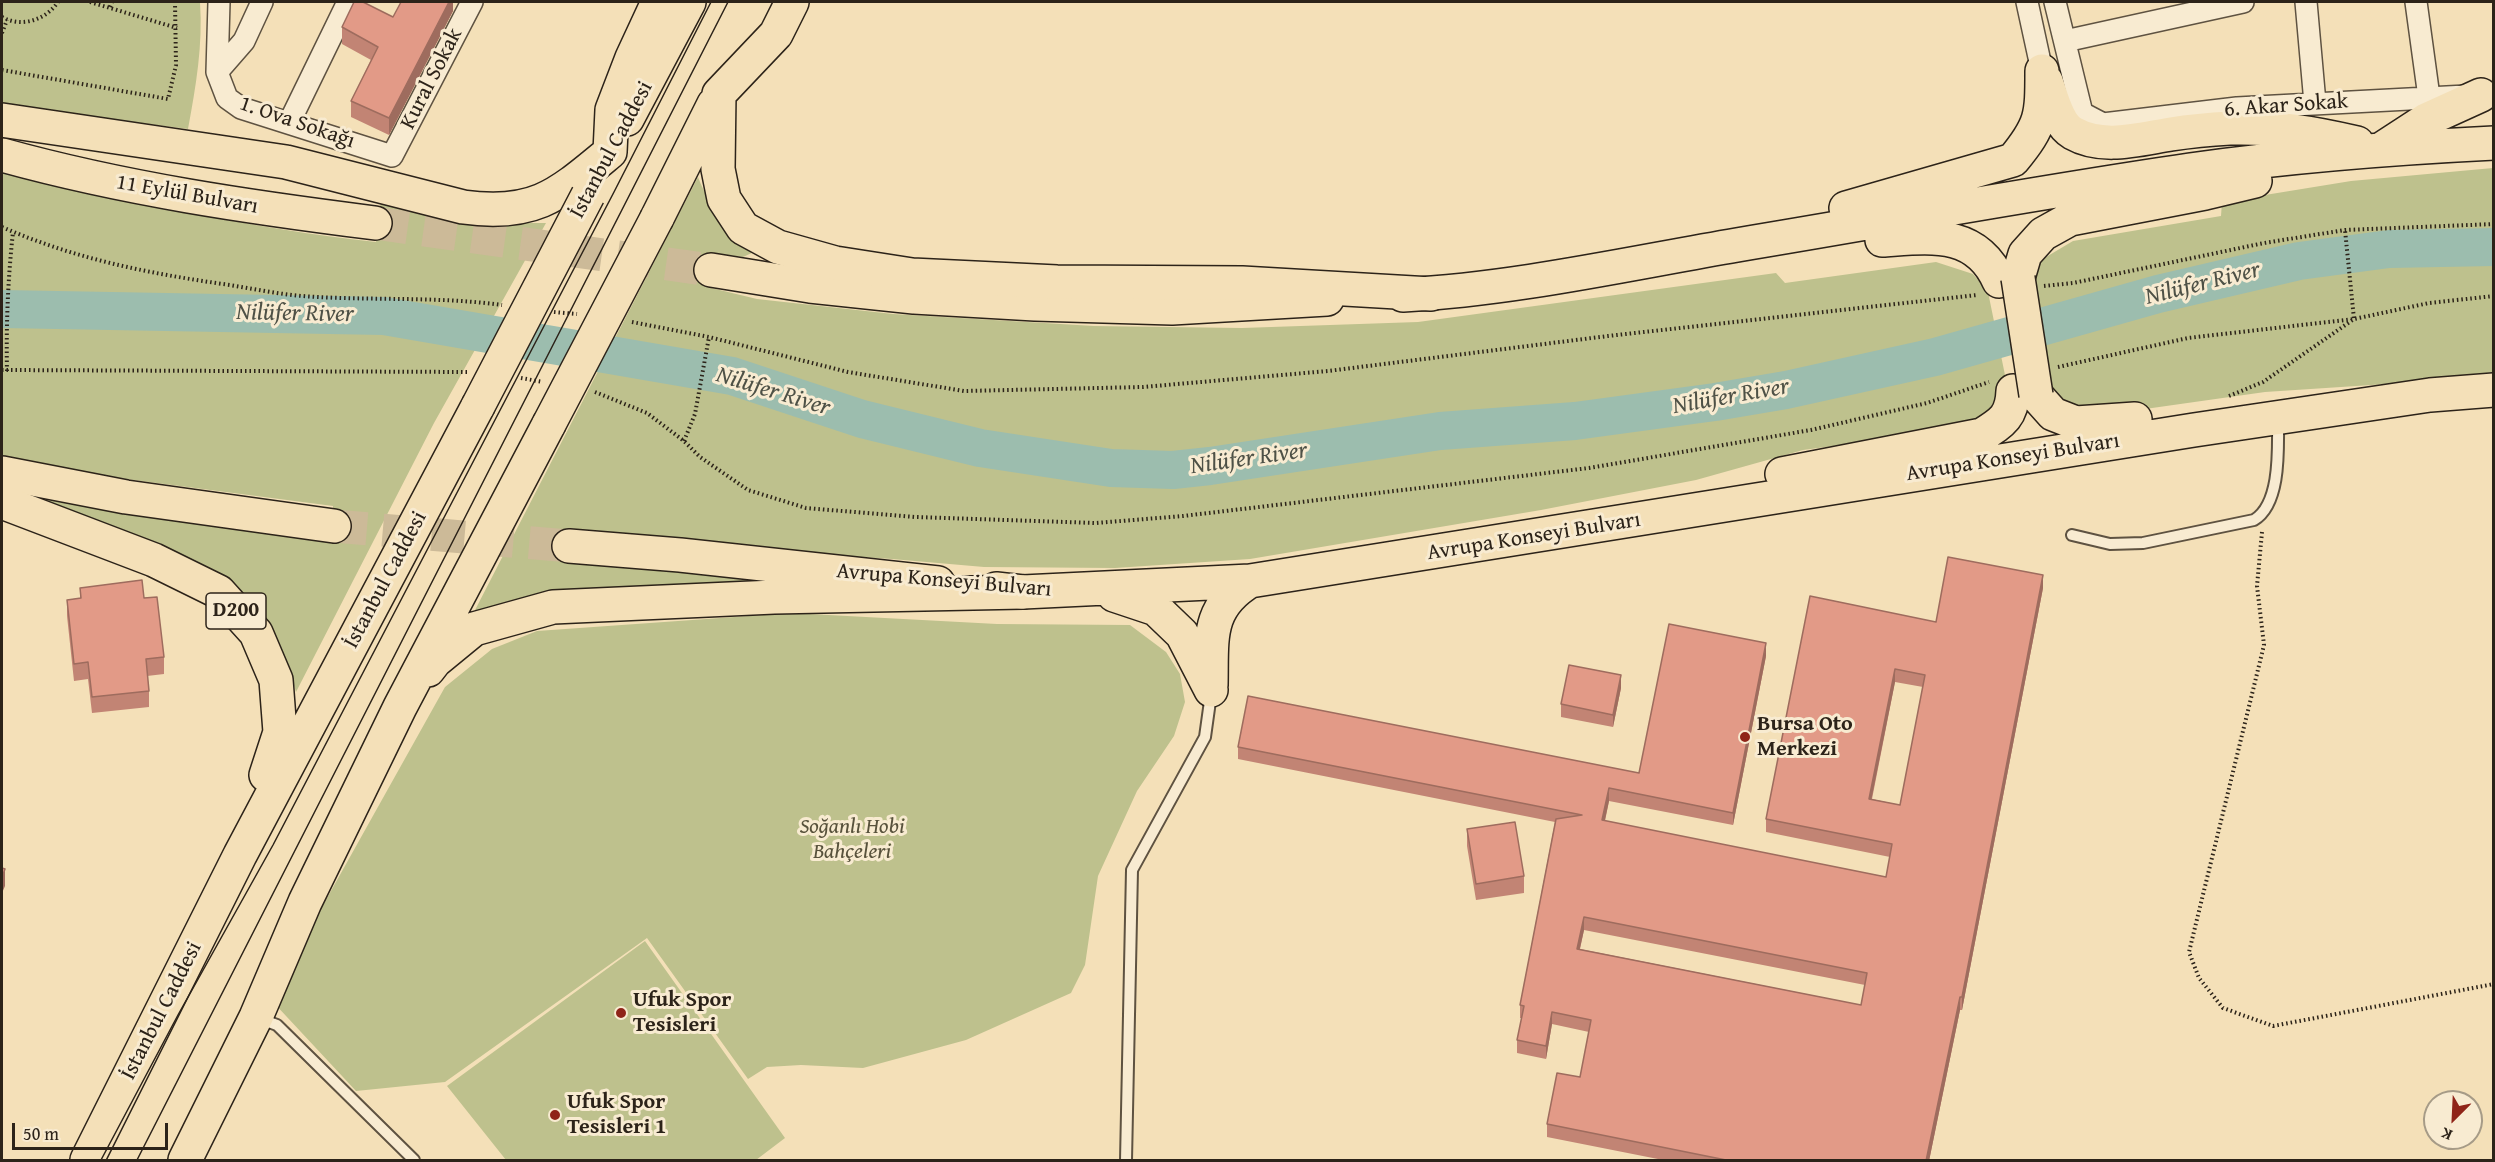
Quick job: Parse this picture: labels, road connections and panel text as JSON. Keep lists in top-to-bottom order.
{
  "streets": {
    "main road": [
      "İstanbul Caddesi",
      "11 Eylül Bulvarı",
      "Avrupa Konseyi Bulvarı",
      "D200"
    ],
    "street": ["Kural Sokak", "6. Akar Sokak", "1. Ova Sokağı"]
  },
  "crossings": [
    ["Kural Sokak", "1. Ova Sokağı"],
    ["İstanbul Caddesi", "D200"]
  ],
  "water": ["Nilüfer River"],
  "parks": ["Soğanlı Hobi Bahçeleri"],
  "places": ["Bursa Oto Merkezi", "Ufuk Spor Tesisleri", "Ufuk Spor Tesisleri 1"],
  "scale_bar": "50 m",
  "north": "bottom left"
}
